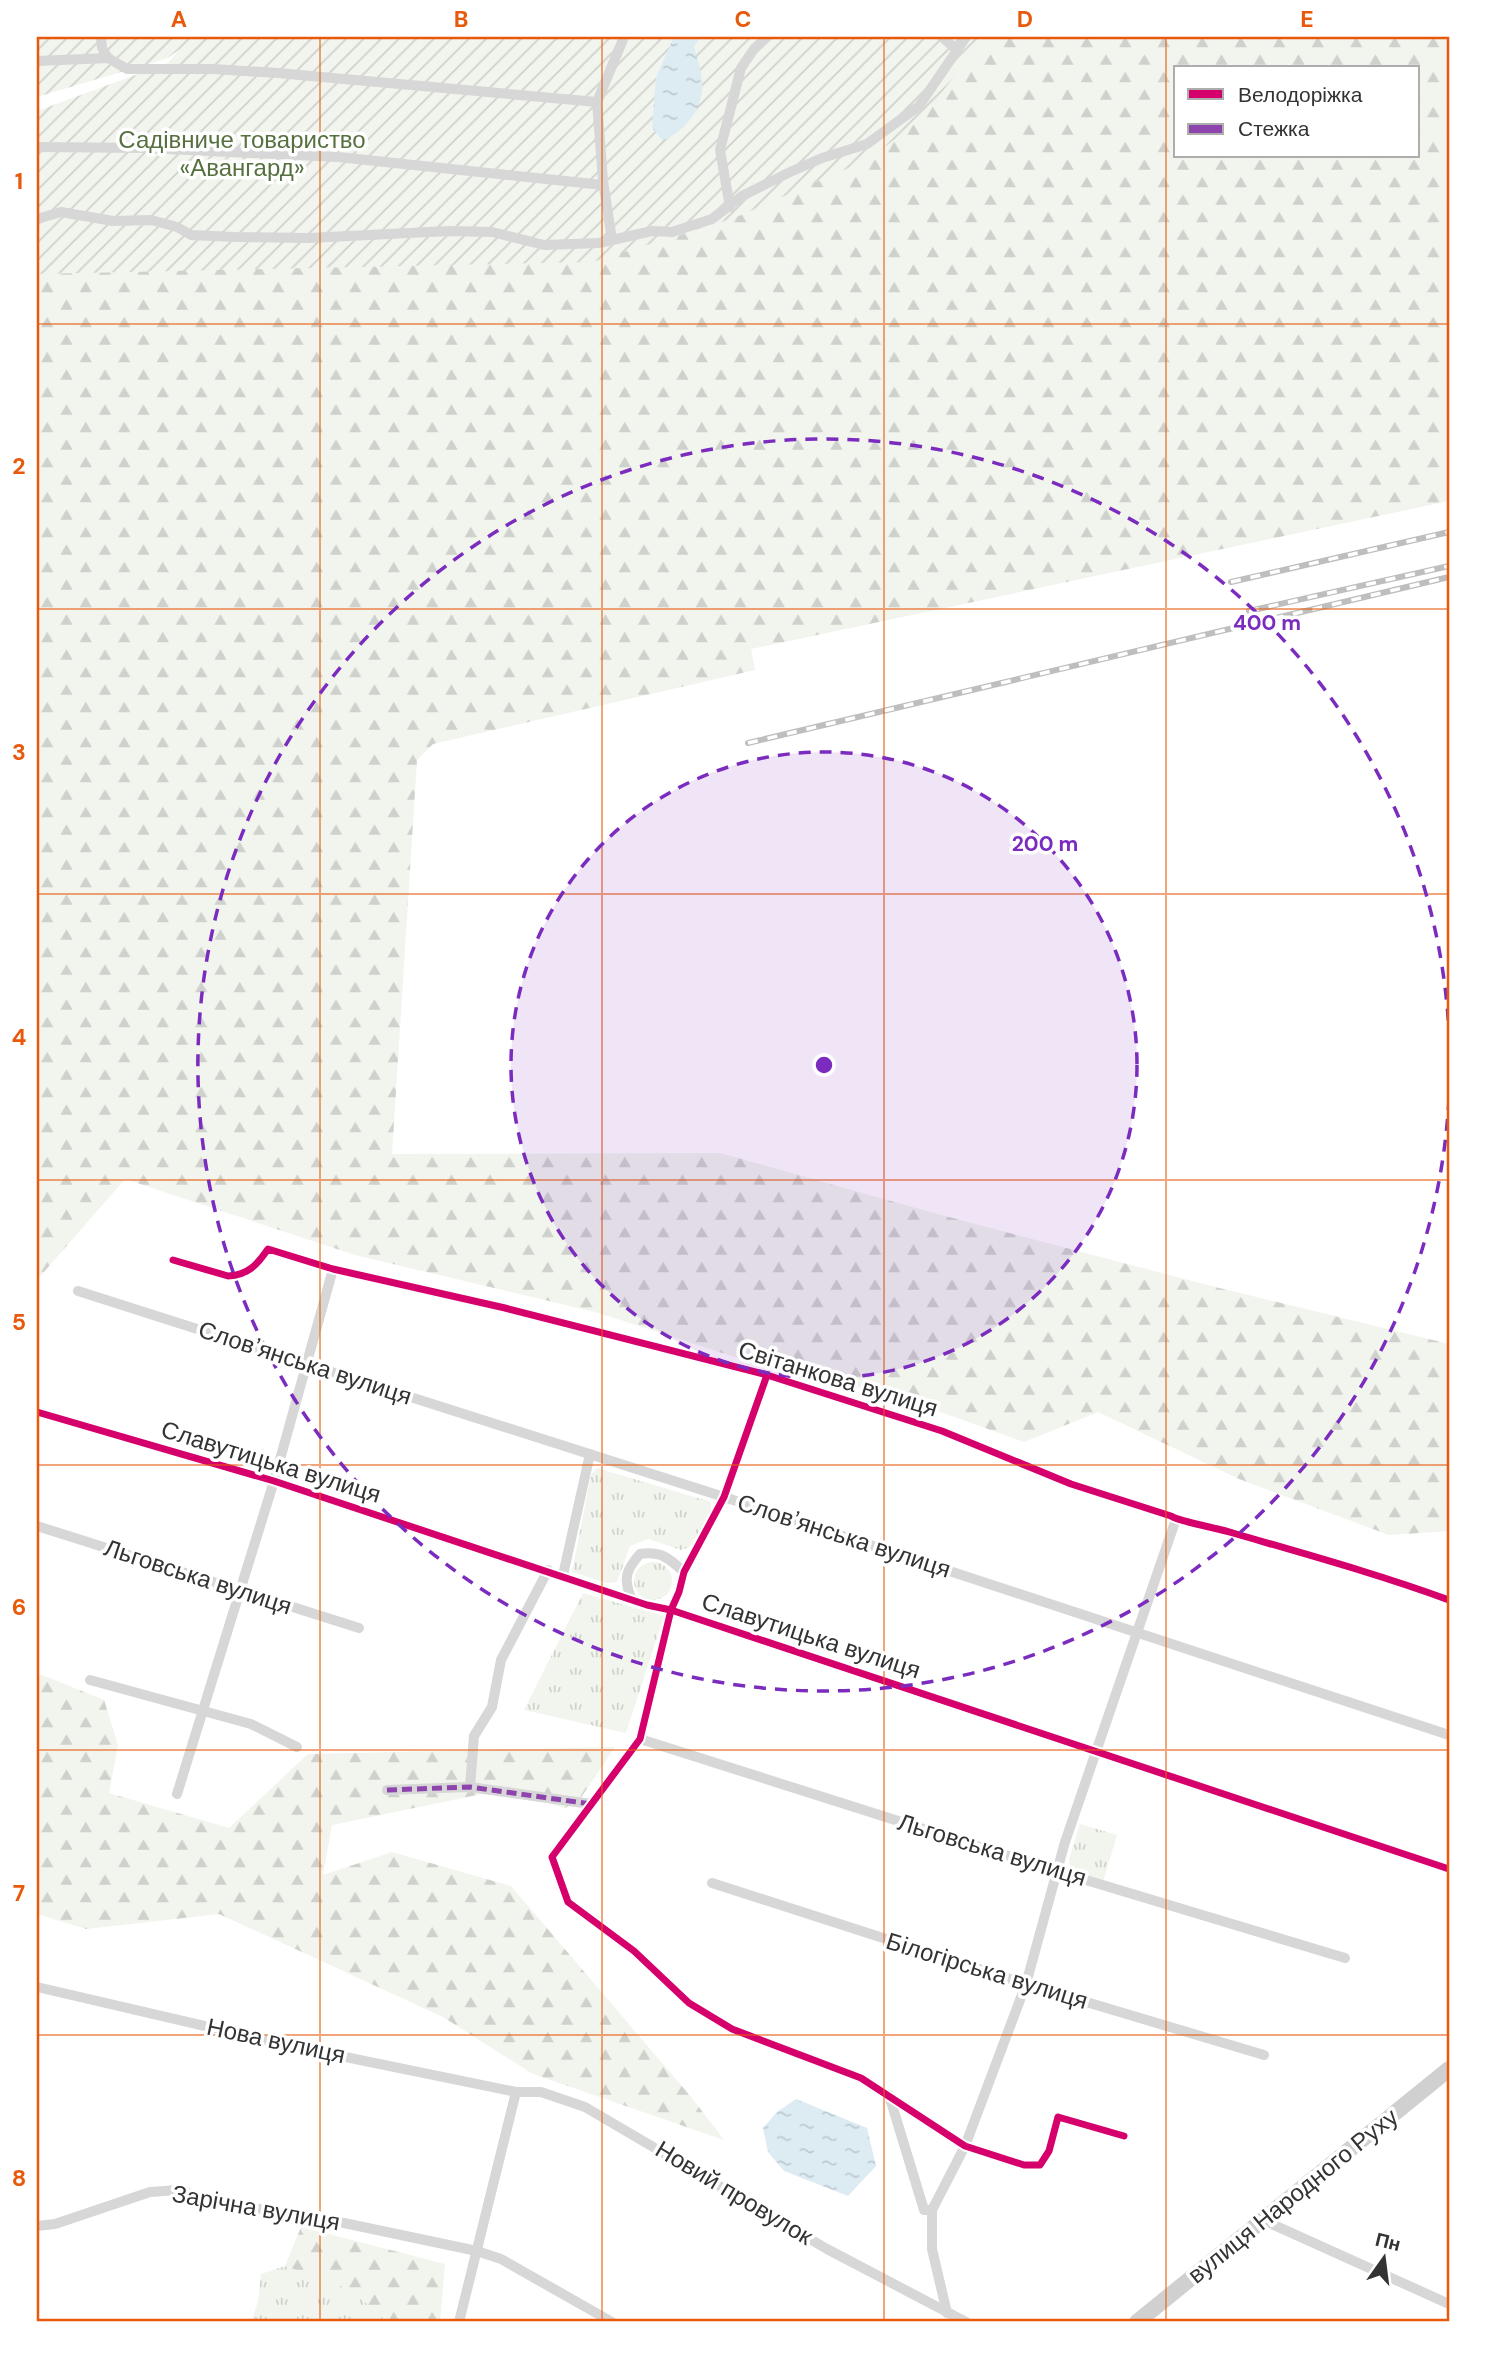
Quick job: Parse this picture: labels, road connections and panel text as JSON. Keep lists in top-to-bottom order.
{
  "streets": {
    "main road": ["вулиця Народного Руху"],
    "street": [
      "Словʼянська вулиця",
      "Світанкова вулиця",
      "Славутицька вулиця",
      "Льговська вулиця",
      "Білогірська вулиця",
      "Нова вулиця",
      "Новий провулок",
      "Зарічна вулиця"
    ]
  },
  "crossings": [
    ["Нова вулиця", "Новий провулок"]
  ],
  "parks": ["Садівниче товариство «Авангард»"],
  "legend": ["Велодоріжка", "Стежка"],
  "north": "top",
  "grid": {
    "columns": [
      "A",
      "B",
      "C",
      "D",
      "E"
    ],
    "rows": [
      "1",
      "2",
      "3",
      "4",
      "5",
      "6",
      "7",
      "8"
    ]
  },
  "rings": ["400 m", "200 m"]
}
